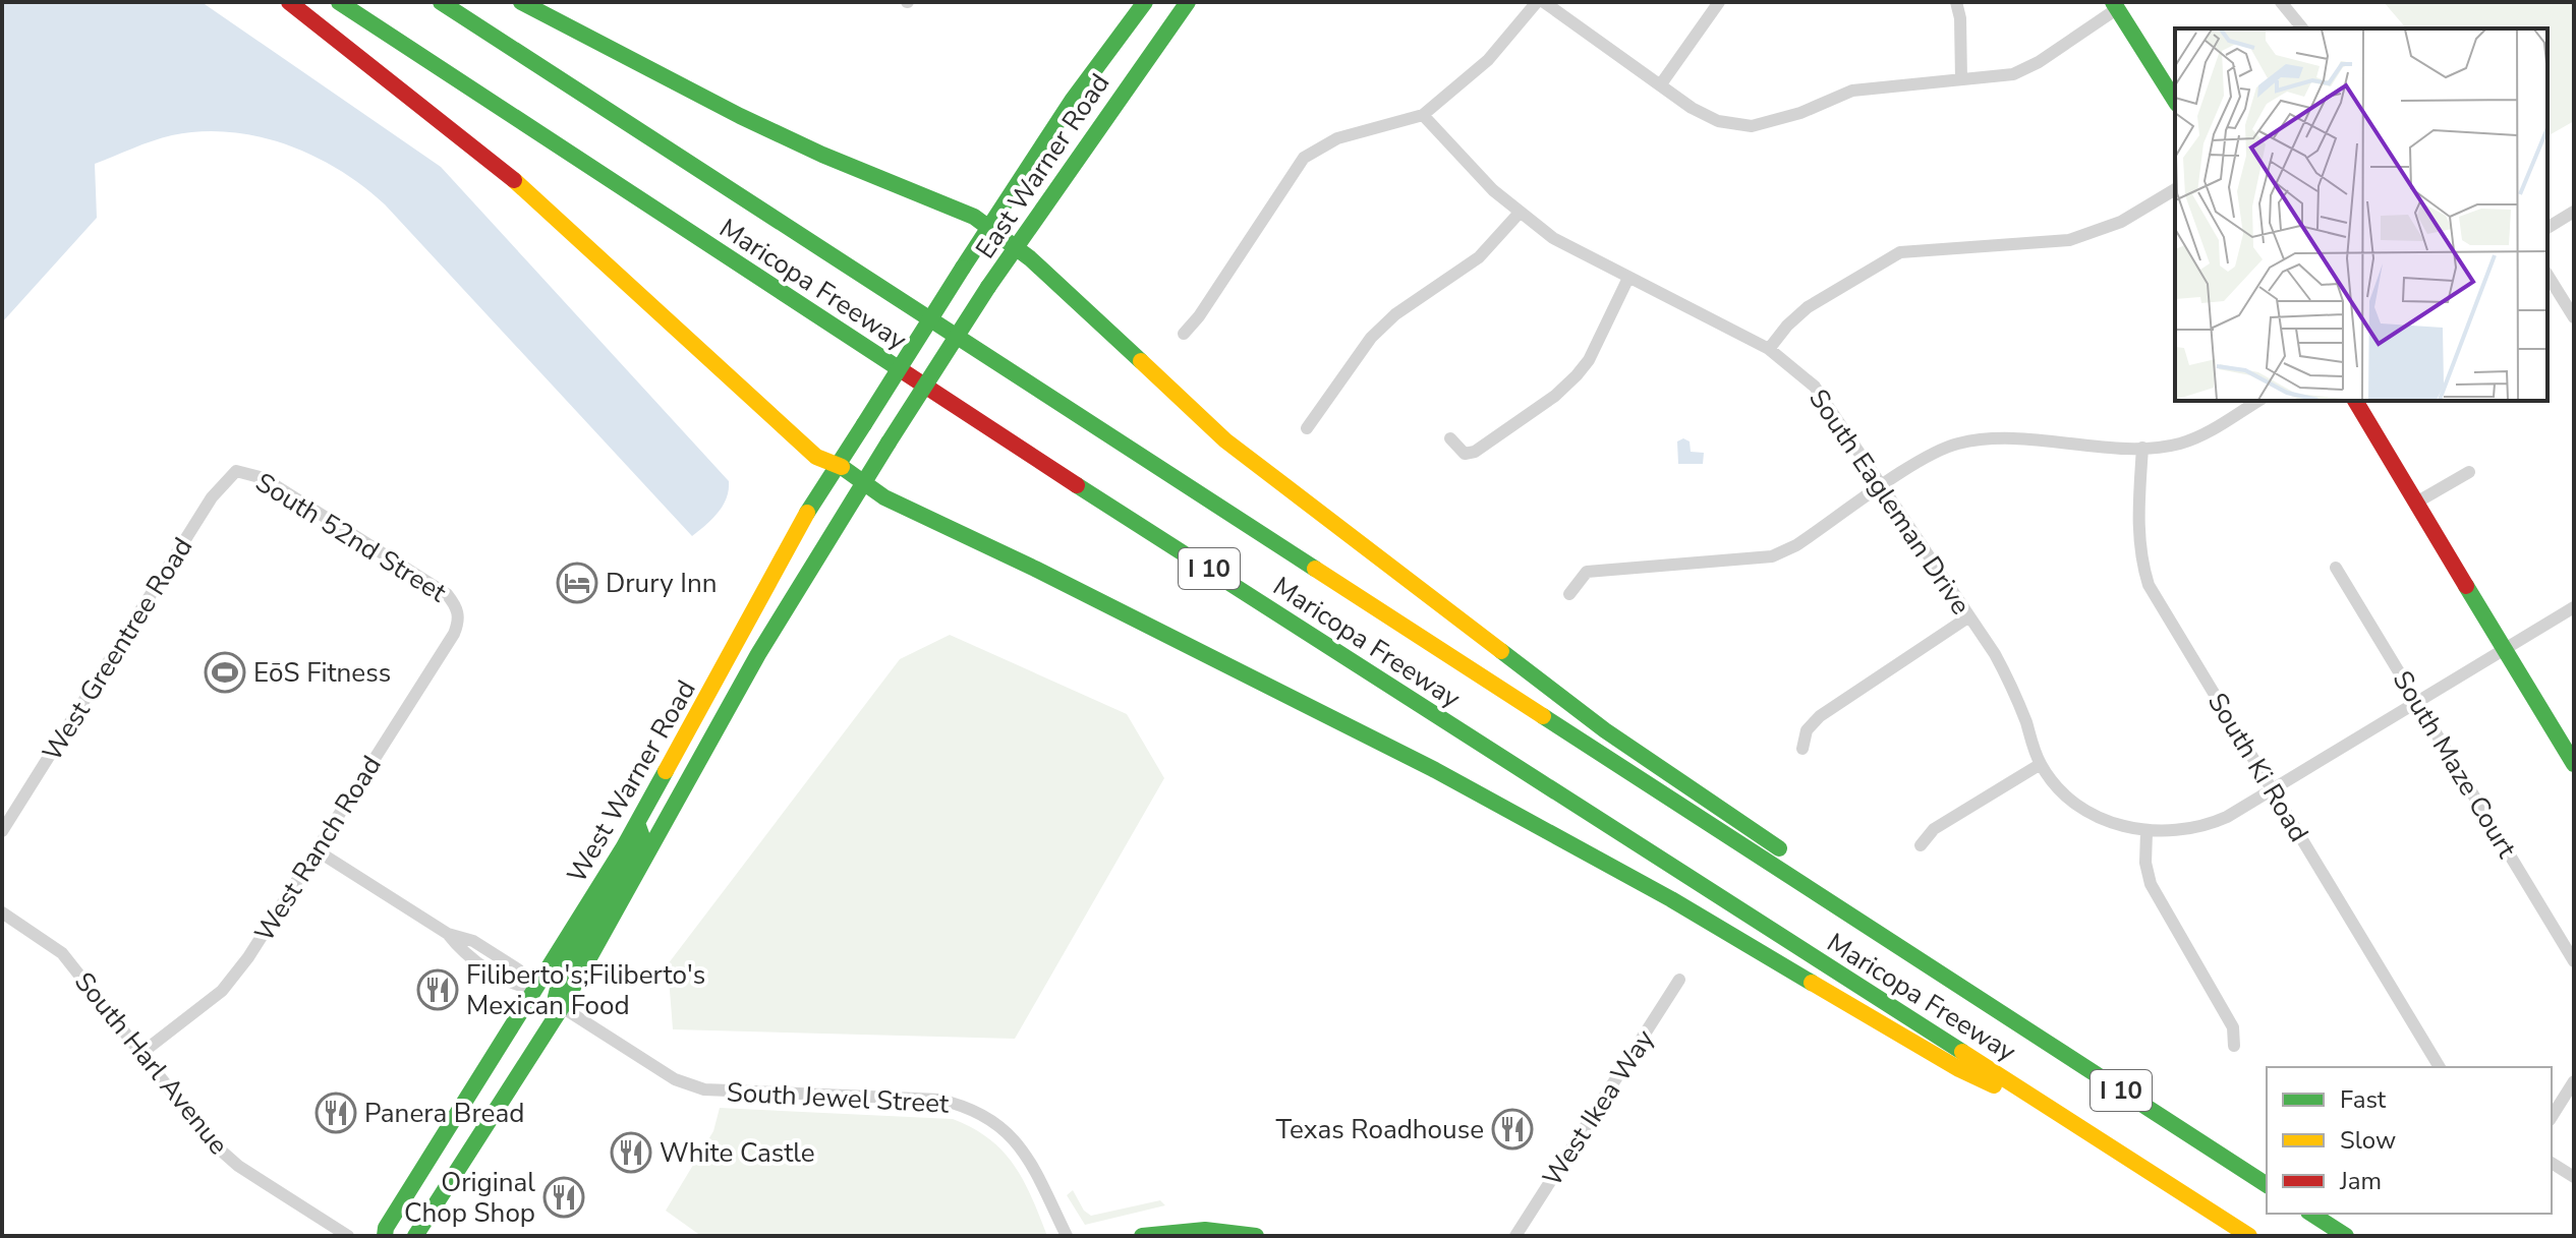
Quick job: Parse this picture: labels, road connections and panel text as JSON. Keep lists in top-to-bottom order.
{
  "streets": {
    "main road": [
      "East Warner Road",
      "Maricopa Freeway",
      "I 10",
      "West Warner Road"
    ],
    "street": [
      "South Eagleman Drive",
      "South 52nd Street",
      "West Greentree Road",
      "South Maze Court",
      "South Ki Road",
      "West Ranch Road",
      "South Harl Avenue",
      "South Jewel Street",
      "West Ikea Way"
    ]
  },
  "crossings": [
    ["East Warner Road", "West Warner Road"],
    ["South Eagleman Drive", "South Maze Court"],
    ["South Eagleman Drive", "South Ki Road"],
    ["South 52nd Street", "West Greentree Road"],
    ["South 52nd Street", "West Ranch Road"],
    ["West Warner Road", "South Jewel Street"],
    ["West Ranch Road", "South Harl Avenue"]
  ],
  "places": {
    "hotel": ["Drury Inn"],
    "sports": ["EōS Fitness"],
    "restaurant": [
      "Filiberto's;Filiberto's Mexican Food",
      "Panera Bread",
      "Texas Roadhouse",
      "White Castle",
      "Original Chop Shop"
    ]
  },
  "legend": ["Fast", "Slow", "Jam"]
}
